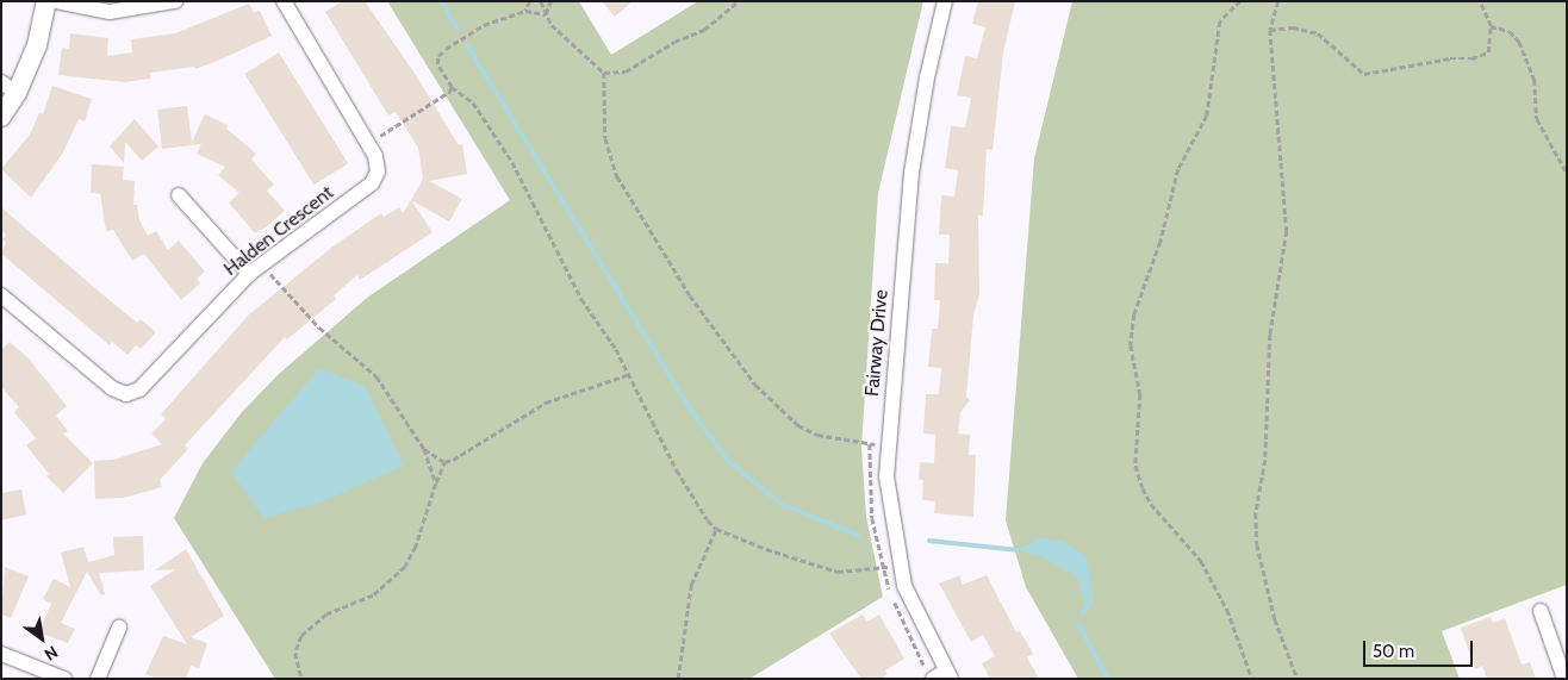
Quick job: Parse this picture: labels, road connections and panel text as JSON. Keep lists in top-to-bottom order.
{
  "streets": {
    "street": ["Halden Crescent", "Fairway Drive"]
  },
  "scale_bar": "50 m",
  "north": "bottom right"
}
